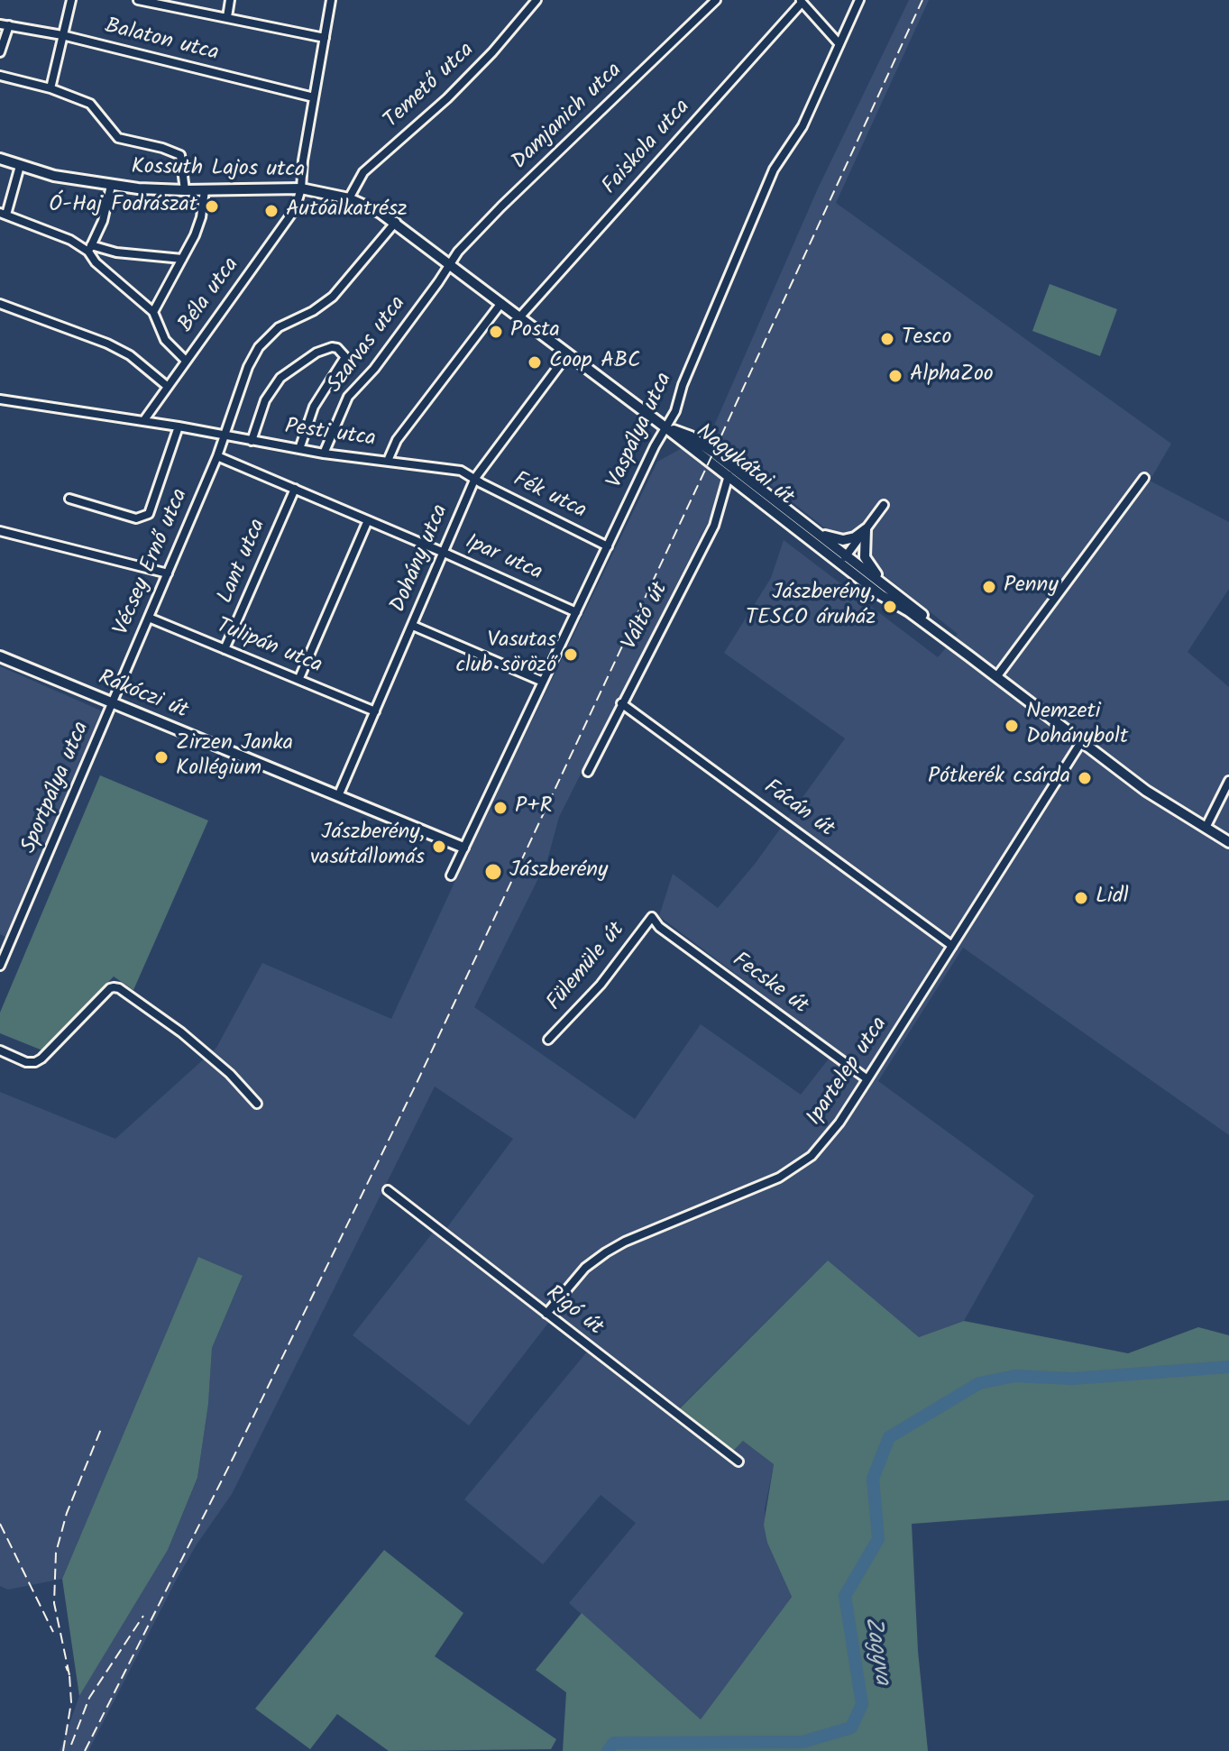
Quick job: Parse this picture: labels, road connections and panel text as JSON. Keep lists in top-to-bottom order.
{
  "streets": {
    "street": [
      "Balaton utca",
      "Temető utca",
      "Damjanich utca",
      "Faiskola utca",
      "Kossuth Lajos utca",
      "Béla utca",
      "Szarvas utca",
      "Vaspálya utca",
      "Pesti utca",
      "Nagykátai út",
      "Fék utca",
      "Dohány utca",
      "Ipar utca",
      "Lant utca",
      "Vécsey Ernő utca",
      "Váltó út",
      "Tulipán utca",
      "Rákóczi út",
      "Sportpálya utca",
      "Fácán út",
      "Fülemüle út",
      "Fecske út",
      "Ipartelep utca",
      "Rigó út"
    ]
  },
  "crossings": [
    ["Balaton utca", "Béla utca"],
    ["Temető utca", "Kossuth Lajos utca"],
    ["Damjanich utca", "Kossuth Lajos utca"],
    ["Damjanich utca", "Szarvas utca"],
    ["Faiskola utca", "Kossuth Lajos utca"],
    ["Kossuth Lajos utca", "Béla utca"],
    ["Kossuth Lajos utca", "Szarvas utca"],
    ["Kossuth Lajos utca", "Vaspálya utca"],
    ["Kossuth Lajos utca", "Nagykátai út"],
    ["Kossuth Lajos utca", "Dohány utca"],
    ["Kossuth Lajos utca", "Vécsey Ernő utca"],
    ["Béla utca", "Pesti utca"],
    ["Szarvas utca", "Pesti utca"],
    ["Vaspálya utca", "Nagykátai út"],
    ["Vaspálya utca", "Fék utca"],
    ["Vaspálya utca", "Ipar utca"],
    ["Vaspálya utca", "Rákóczi út"],
    ["Pesti utca", "Fék utca"],
    ["Pesti utca", "Dohány utca"],
    ["Pesti utca", "Vécsey Ernő utca"],
    ["Nagykátai út", "Váltó út"],
    ["Nagykátai út", "Ipartelep utca"],
    ["Fék utca", "Dohány utca"],
    ["Dohány utca", "Ipar utca"],
    ["Dohány utca", "Tulipán utca"],
    ["Dohány utca", "Rákóczi út"],
    ["Ipar utca", "Lant utca"],
    ["Ipar utca", "Vécsey Ernő utca"],
    ["Lant utca", "Tulipán utca"],
    ["Vécsey Ernő utca", "Tulipán utca"],
    ["Vécsey Ernő utca", "Rákóczi út"],
    ["Vécsey Ernő utca", "Sportpálya utca"],
    ["Váltó út", "Fácán út"],
    ["Rákóczi út", "Sportpálya utca"],
    ["Fácán út", "Ipartelep utca"],
    ["Fülemüle út", "Fecske út"],
    ["Fecske út", "Ipartelep utca"],
    ["Ipartelep utca", "Rigó út"]
  ],
  "water": ["Zagyva"],
  "places": [
    "Ó-Haj Fodrászat",
    "Autóalkatrész",
    "Posta",
    "Tesco",
    "Coop ABC",
    "AlphaZoo",
    "Penny",
    "Jászberény, TESCO áruház",
    "Vasutas club söröző",
    "Nemzeti Dohánybolt",
    "Zirzen Janka Kollégium",
    "Pótkerék csárda",
    "P+R",
    "Jászberény, vasútállomás",
    "Jászberény",
    "Lidl"
  ]
}
